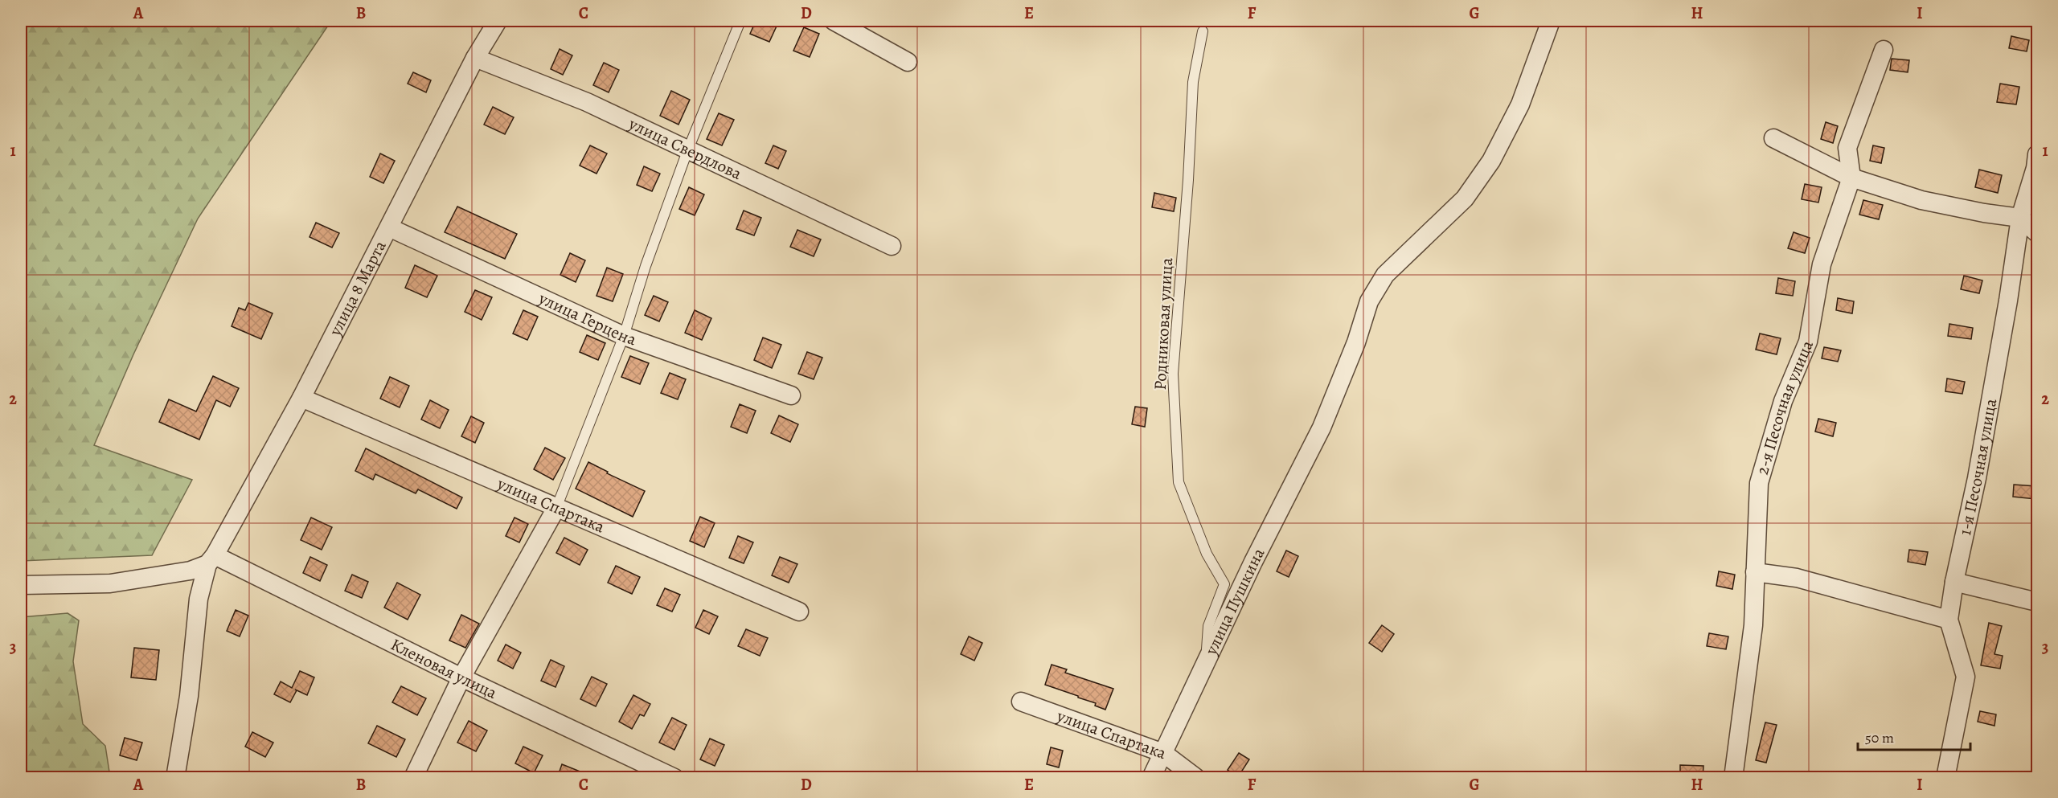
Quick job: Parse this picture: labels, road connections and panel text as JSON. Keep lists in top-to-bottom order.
{
  "streets": {
    "street": [
      "улица Свердлова",
      "улица 8 Марта",
      "улица Герцена",
      "2-я Песочная улица",
      "1-я Песочная улица",
      "улица Спартака",
      "улица Пушкина",
      "Кленовая улица"
    ],
    "lane": ["Родниковая улица"]
  },
  "crossings": [
    ["улица Свердлова", "улица 8 Марта"],
    ["улица 8 Марта", "улица Герцена"],
    ["улица 8 Марта", "улица Спартака"],
    ["улица 8 Марта", "Кленовая улица"],
    ["Родниковая улица", "улица Пушкина"],
    ["улица Спартака", "улица Пушкина"]
  ],
  "scale_bar": "50 m",
  "grid": {
    "columns": [
      "A",
      "B",
      "C",
      "D",
      "E",
      "F",
      "G",
      "H",
      "I"
    ],
    "rows": ["1", "2", "3"]
  }
}
